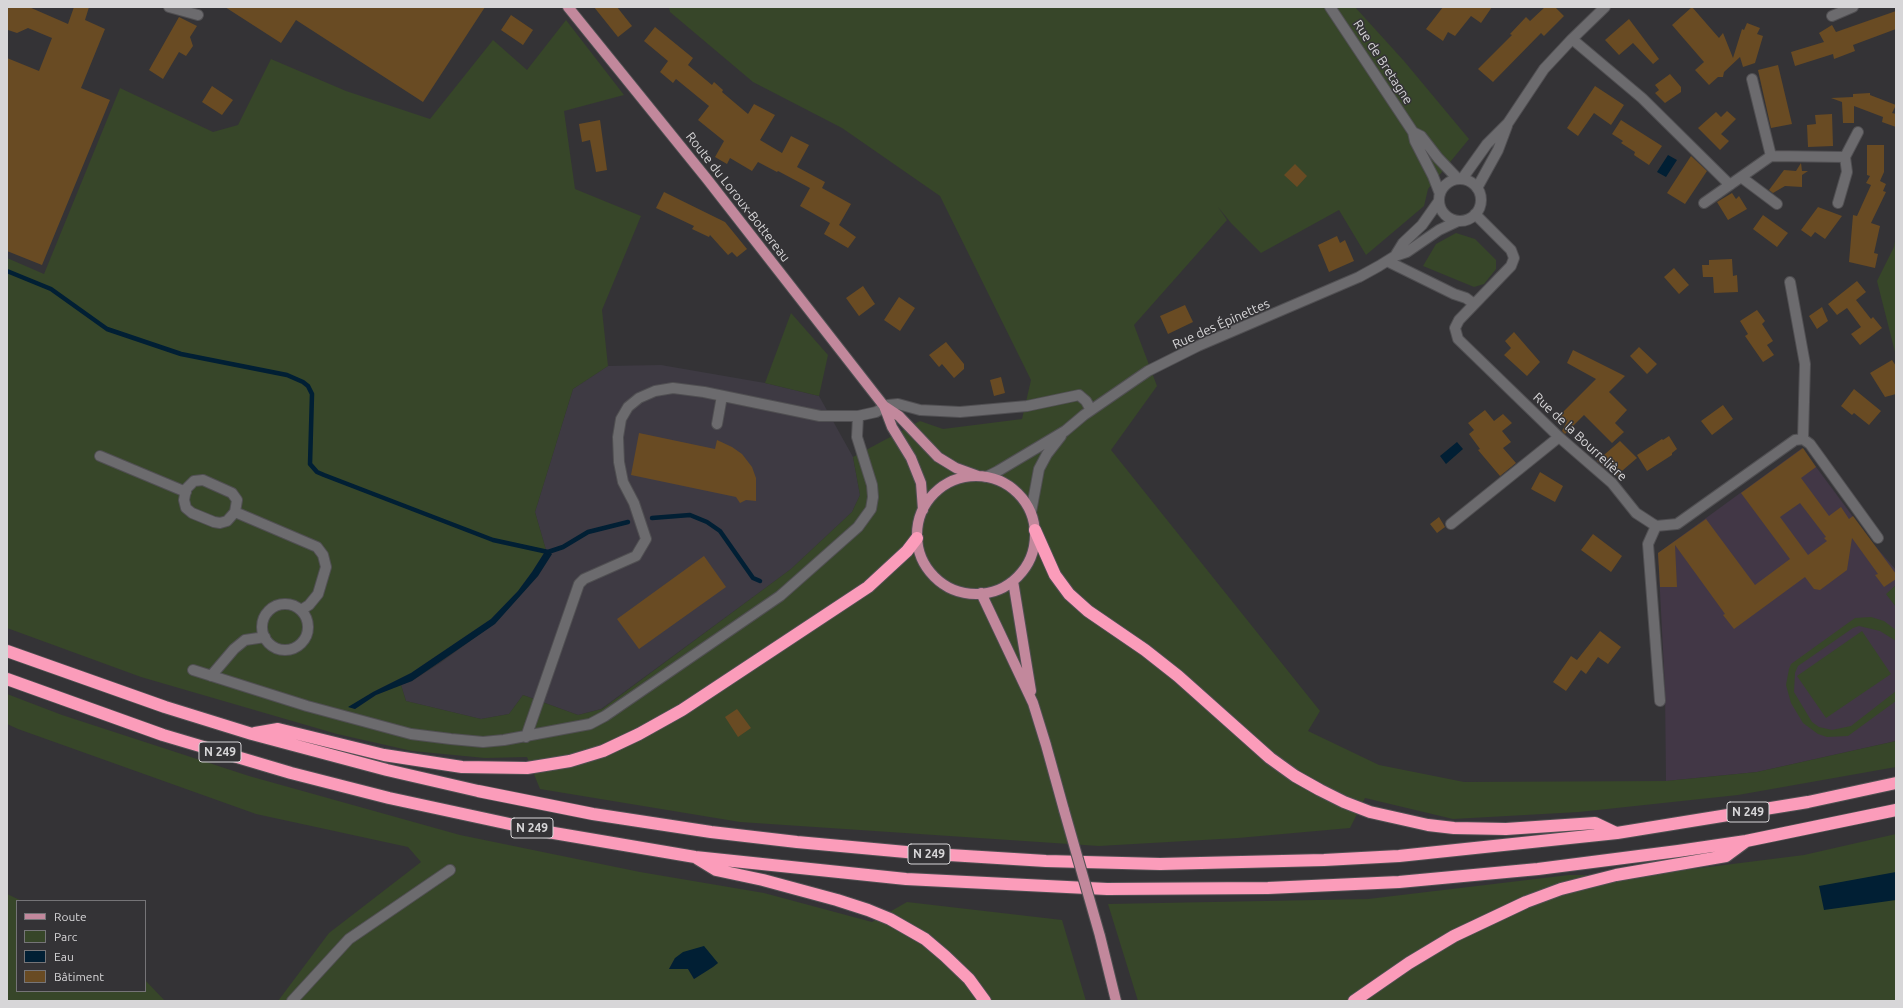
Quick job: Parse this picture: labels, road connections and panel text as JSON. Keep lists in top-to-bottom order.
{
  "streets": {
    "highway": ["N 249"],
    "main road": ["Route du Loroux-Bottereau"],
    "street": ["Rue de Bretagne", "Rue des Épinettes", "Rue de la Bourrelière"]
  },
  "crossings": [
    ["Rue de Bretagne", "Rue des Épinettes"],
    ["Rue de Bretagne", "Rue de la Bourrelière"],
    ["Route du Loroux-Bottereau", "Rue des Épinettes"],
    ["Rue des Épinettes", "Rue de la Bourrelière"]
  ],
  "legend": [
    "Route",
    "Parc",
    "Eau",
    "Bâtiment"
  ]
}
